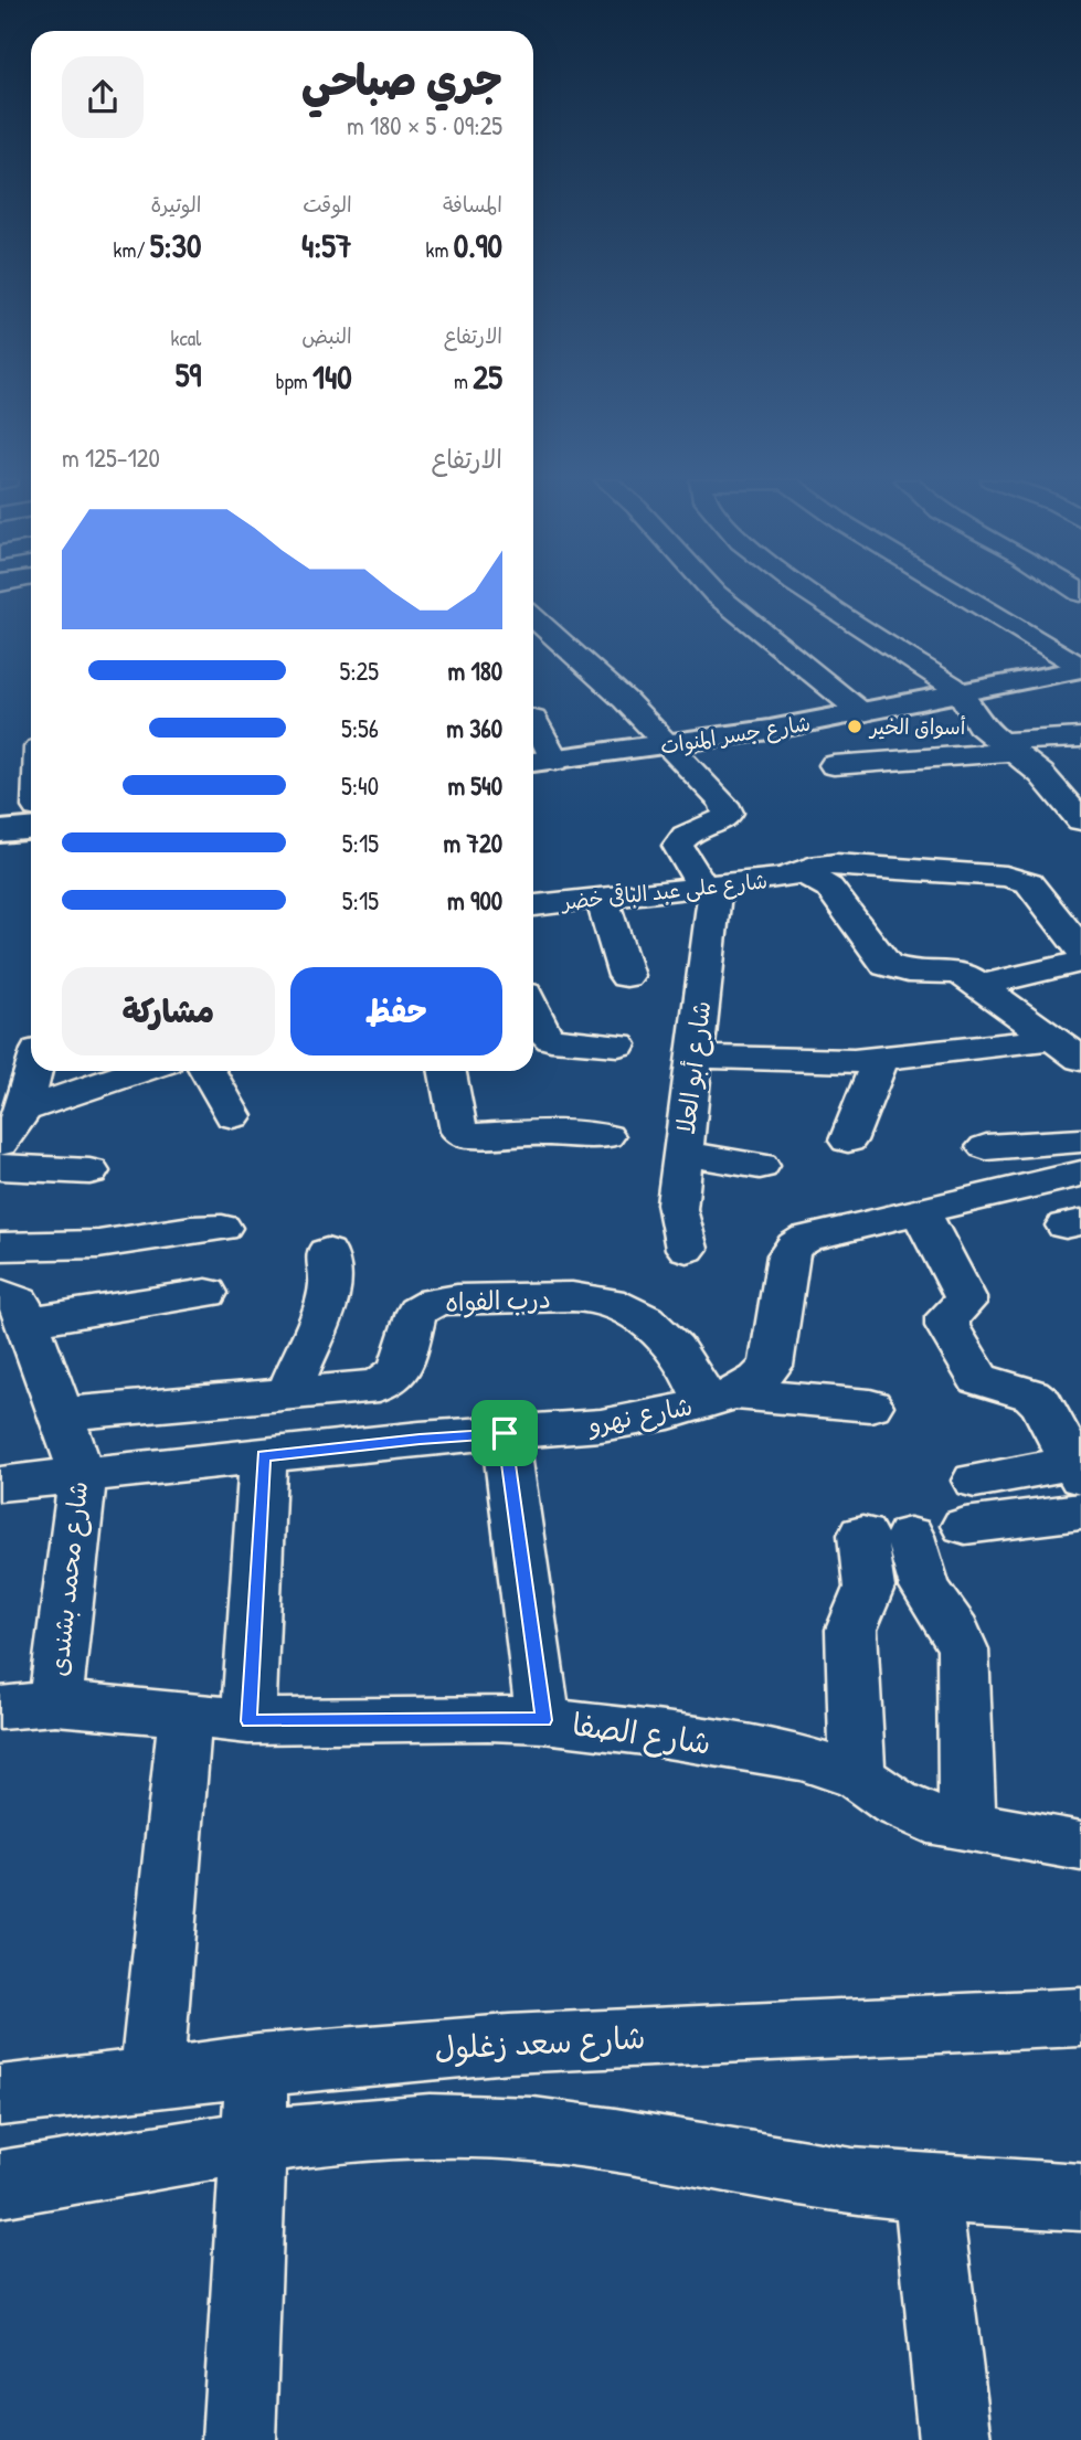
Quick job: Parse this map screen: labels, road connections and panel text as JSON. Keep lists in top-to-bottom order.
{
  "streets": {
    "street": [
      "شارع جسر المنوات",
      "شارع على عبد الباقى خضر",
      "شارع أبو العلا",
      "درب الفواه",
      "شارع نهرو",
      "شارع محمد بشندى",
      "شارع الصفا",
      "شارع سعد زغلول"
    ]
  },
  "crossings": [
    ["شارع على عبد الباقى خضر", "شارع أبو العلا"],
    ["درب الفواه", "شارع نهرو"],
    ["درب الفواه", "شارع محمد بشندى"],
    ["شارع نهرو", "شارع محمد بشندى"],
    ["شارع محمد بشندى", "شارع الصفا"]
  ],
  "places": ["أسواق الخير"],
  "page": {
    "heading": ["جري صباحي", "09:25 · 5 × 180 m"],
    "stats": [
      ["المسافة", "0.90 km"],
      ["الوقت", "4:57"],
      ["الوتيرة", "5:30 /km"],
      ["الارتفاع", "25 m"],
      ["النبض", "140 bpm"],
      ["kcal", "59"]
    ],
    "chart": ["الارتفاع", "120–125 m"],
    "list": [
      {
        "name": "180 m",
        "note": "5:25"
      },
      {
        "name": "360 m",
        "note": "5:56"
      },
      {
        "name": "540 m",
        "note": "5:40"
      },
      {
        "name": "720 m",
        "note": "5:15"
      },
      {
        "name": "900 m",
        "note": "5:15"
      }
    ],
    "buttons": ["حفظ", "مشاركة"]
  }
}
